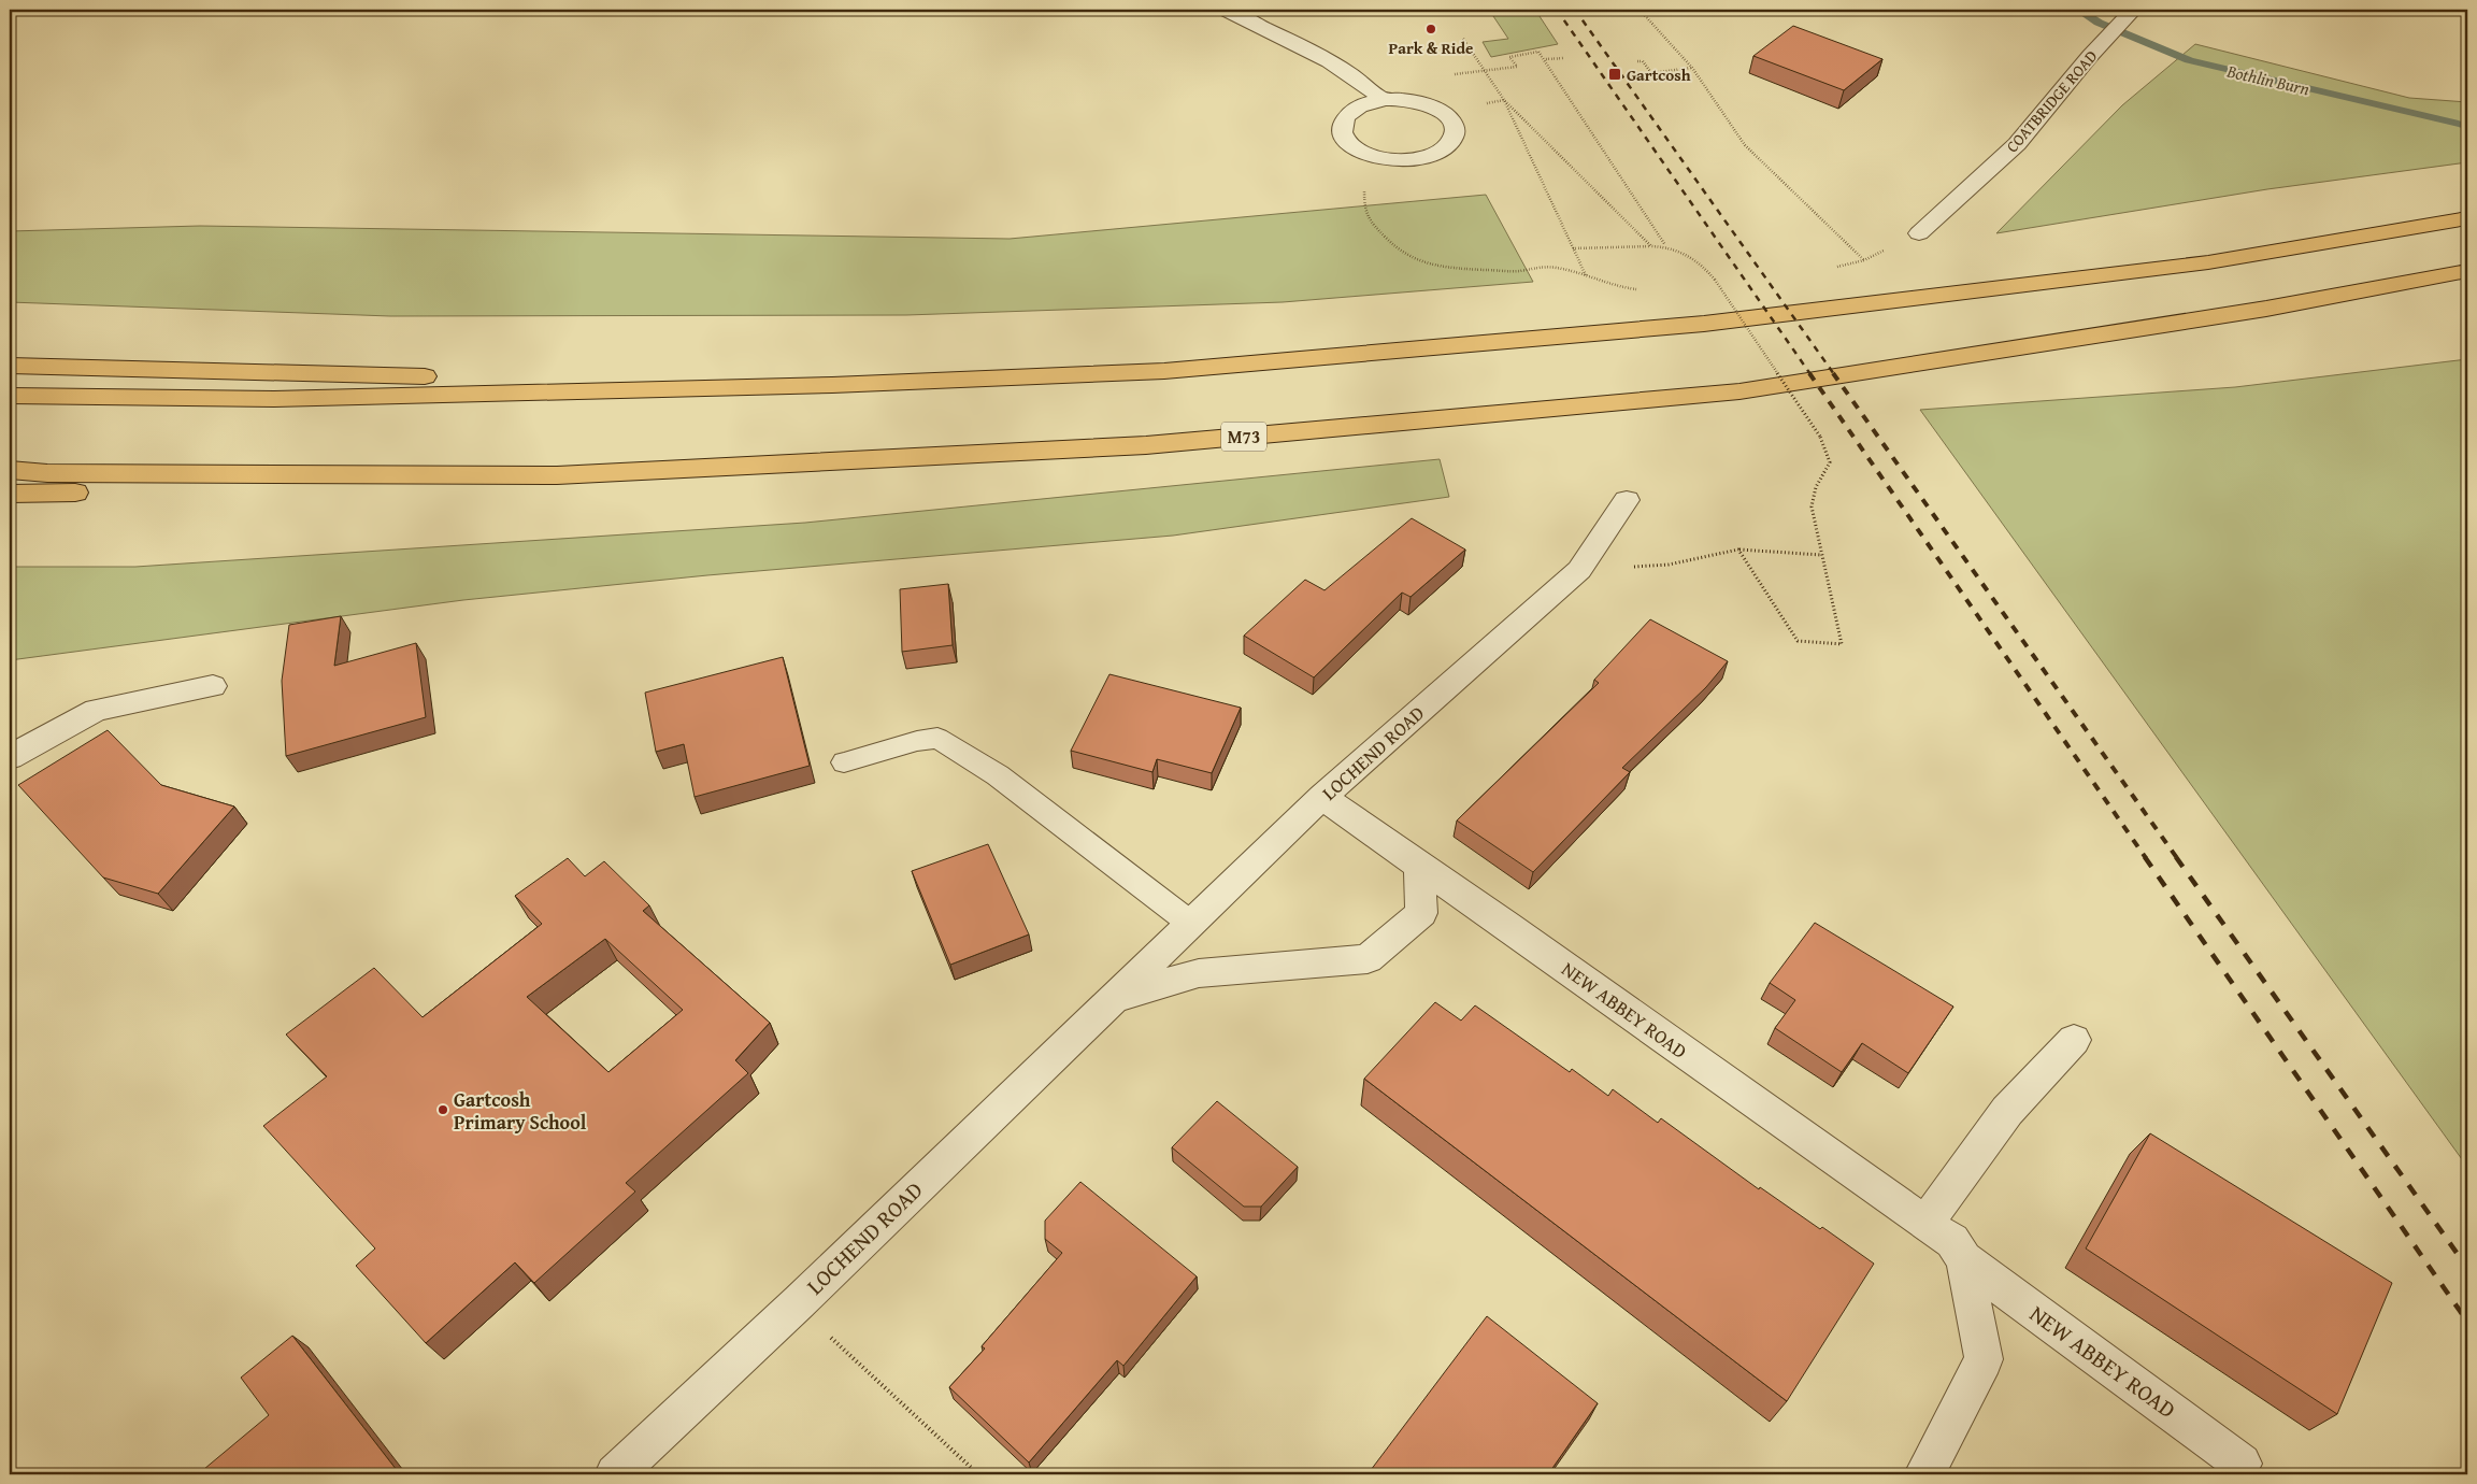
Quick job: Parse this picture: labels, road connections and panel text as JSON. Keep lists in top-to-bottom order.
{
  "streets": {
    "highway": ["M73"],
    "street": ["COATBRIDGE ROAD", "LOCHEND ROAD", "NEW ABBEY ROAD"]
  },
  "crossings": [
    ["LOCHEND ROAD", "NEW ABBEY ROAD"]
  ],
  "water": ["Bothlin Burn"],
  "places": {
    "other": ["Park & Ride", "Gartcosh Primary School"],
    "transit": ["Gartcosh"]
  }
}
